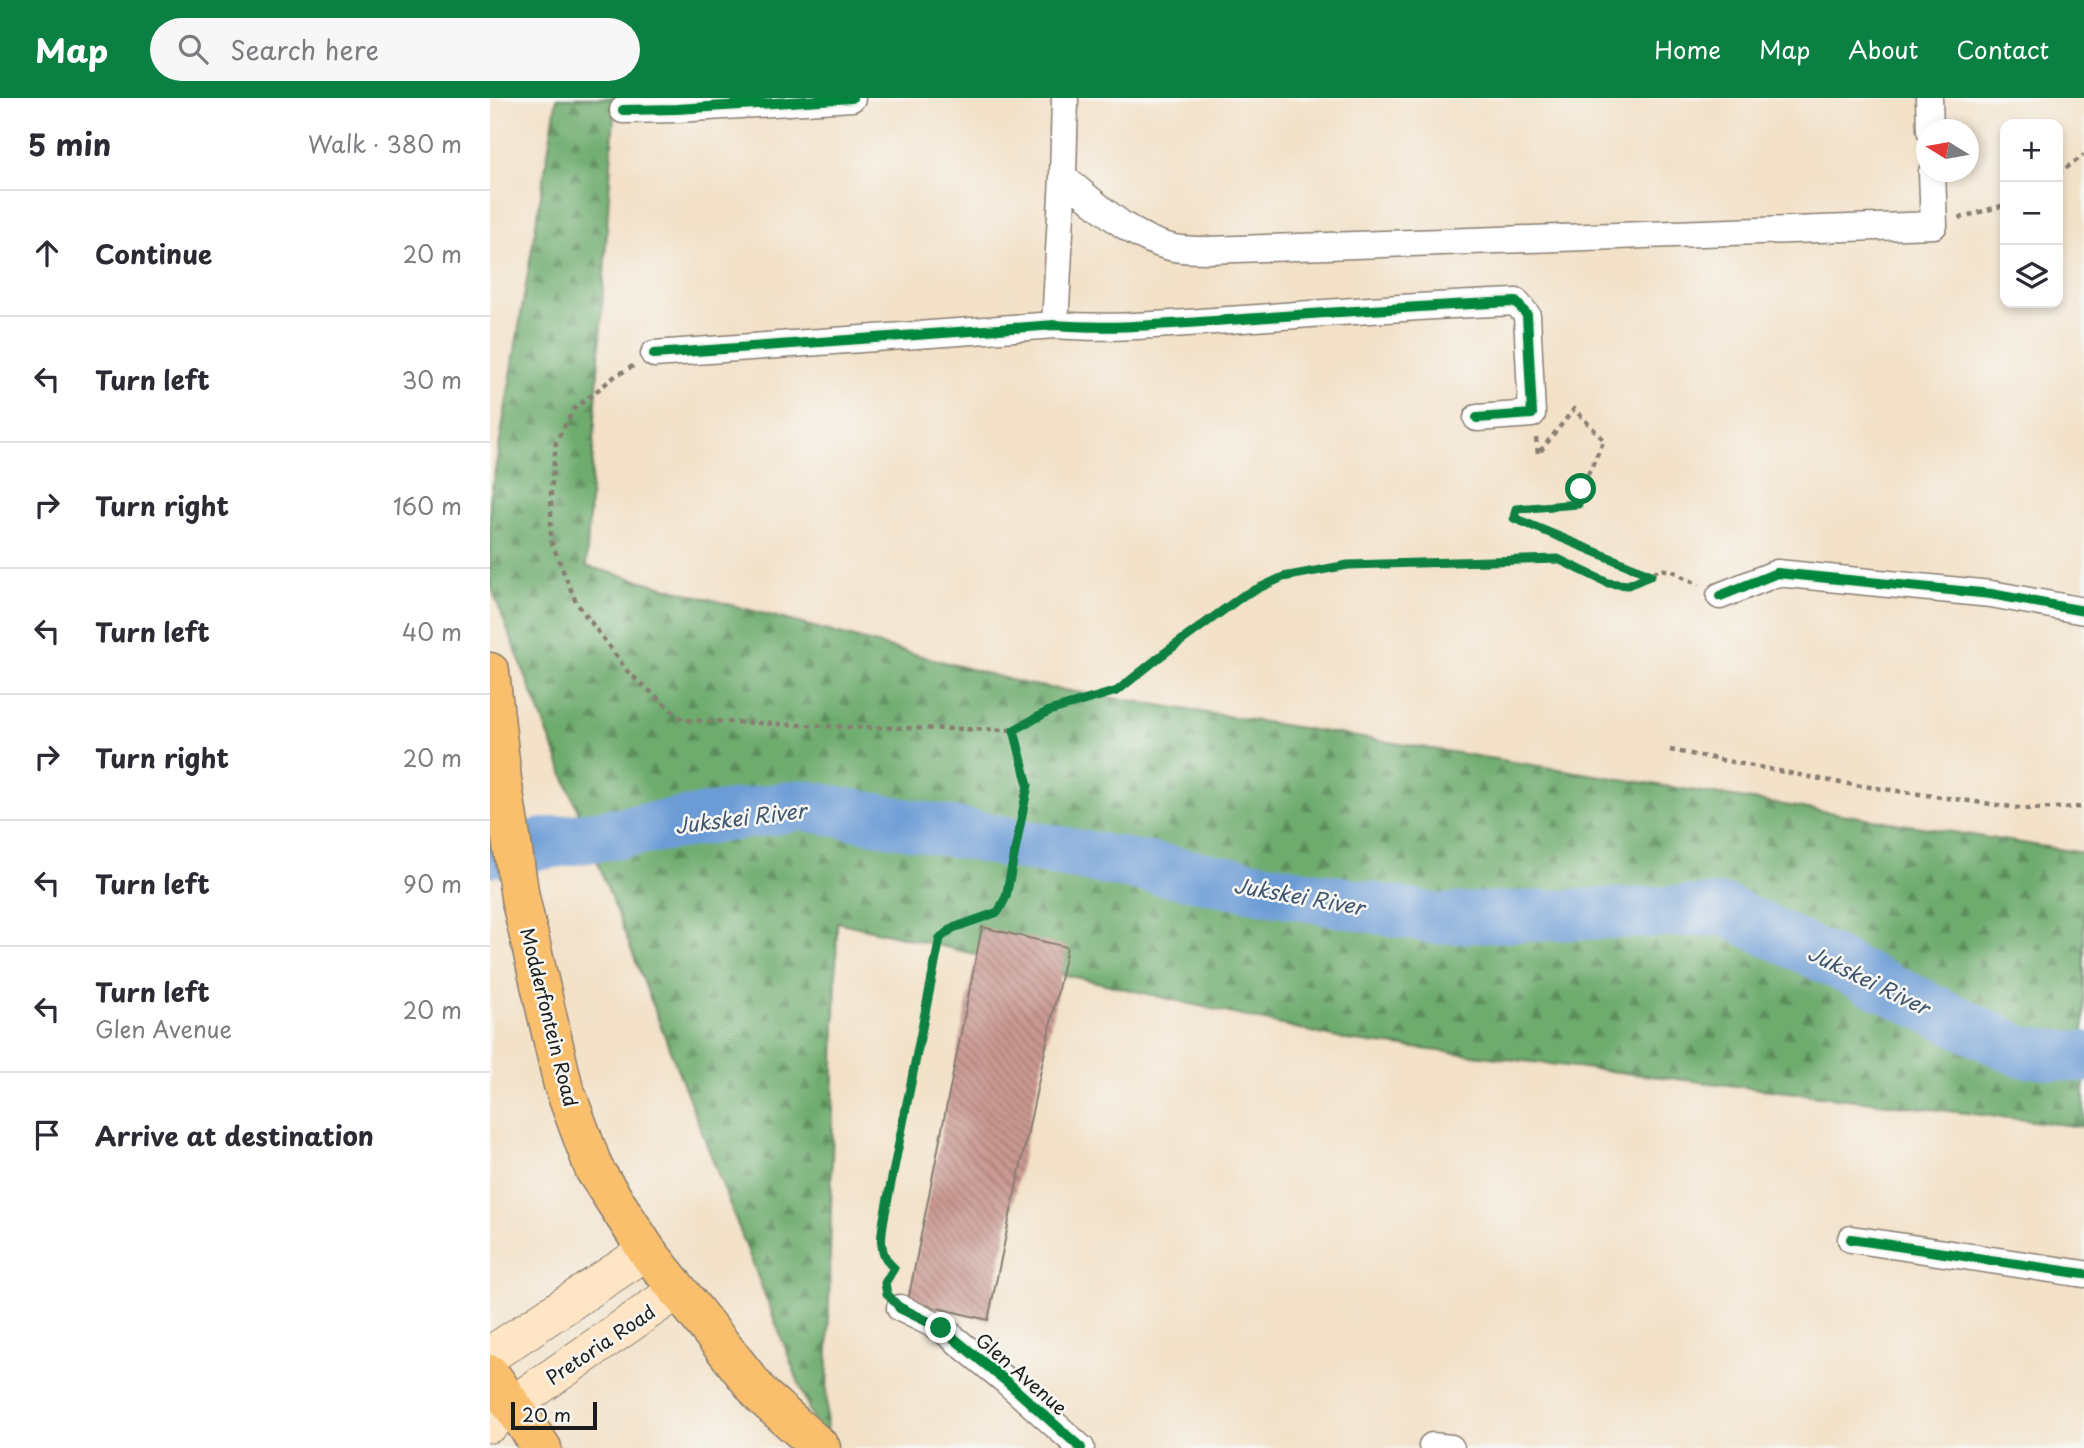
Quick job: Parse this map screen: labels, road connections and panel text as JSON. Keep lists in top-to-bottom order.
{
  "streets": {
    "main road": ["Modderfontein Road", "Pretoria Road"],
    "street": ["Glen Avenue"]
  },
  "crossings": [
    ["Modderfontein Road", "Pretoria Road"]
  ],
  "water": ["Jukskei River"],
  "scale_bar": "20 m",
  "north": "left",
  "page": {
    "header": "Map",
    "search": "Search here",
    "nav": [
      "Home",
      "Map",
      "About",
      "Contact"
    ],
    "heading": ["5 min", "Walk · 380 m"],
    "map_buttons": ["+", "−"],
    "list": [
      ["Continue", "20 m"],
      ["Turn left", "30 m"],
      ["Turn right", "160 m"],
      ["Turn left", "40 m"],
      ["Turn right", "20 m"],
      ["Turn left", "90 m"],
      ["Turn left", "Glen Avenue", "20 m"],
      "Arrive at destination"
    ],
    "scale": "20 m"
  }
}
